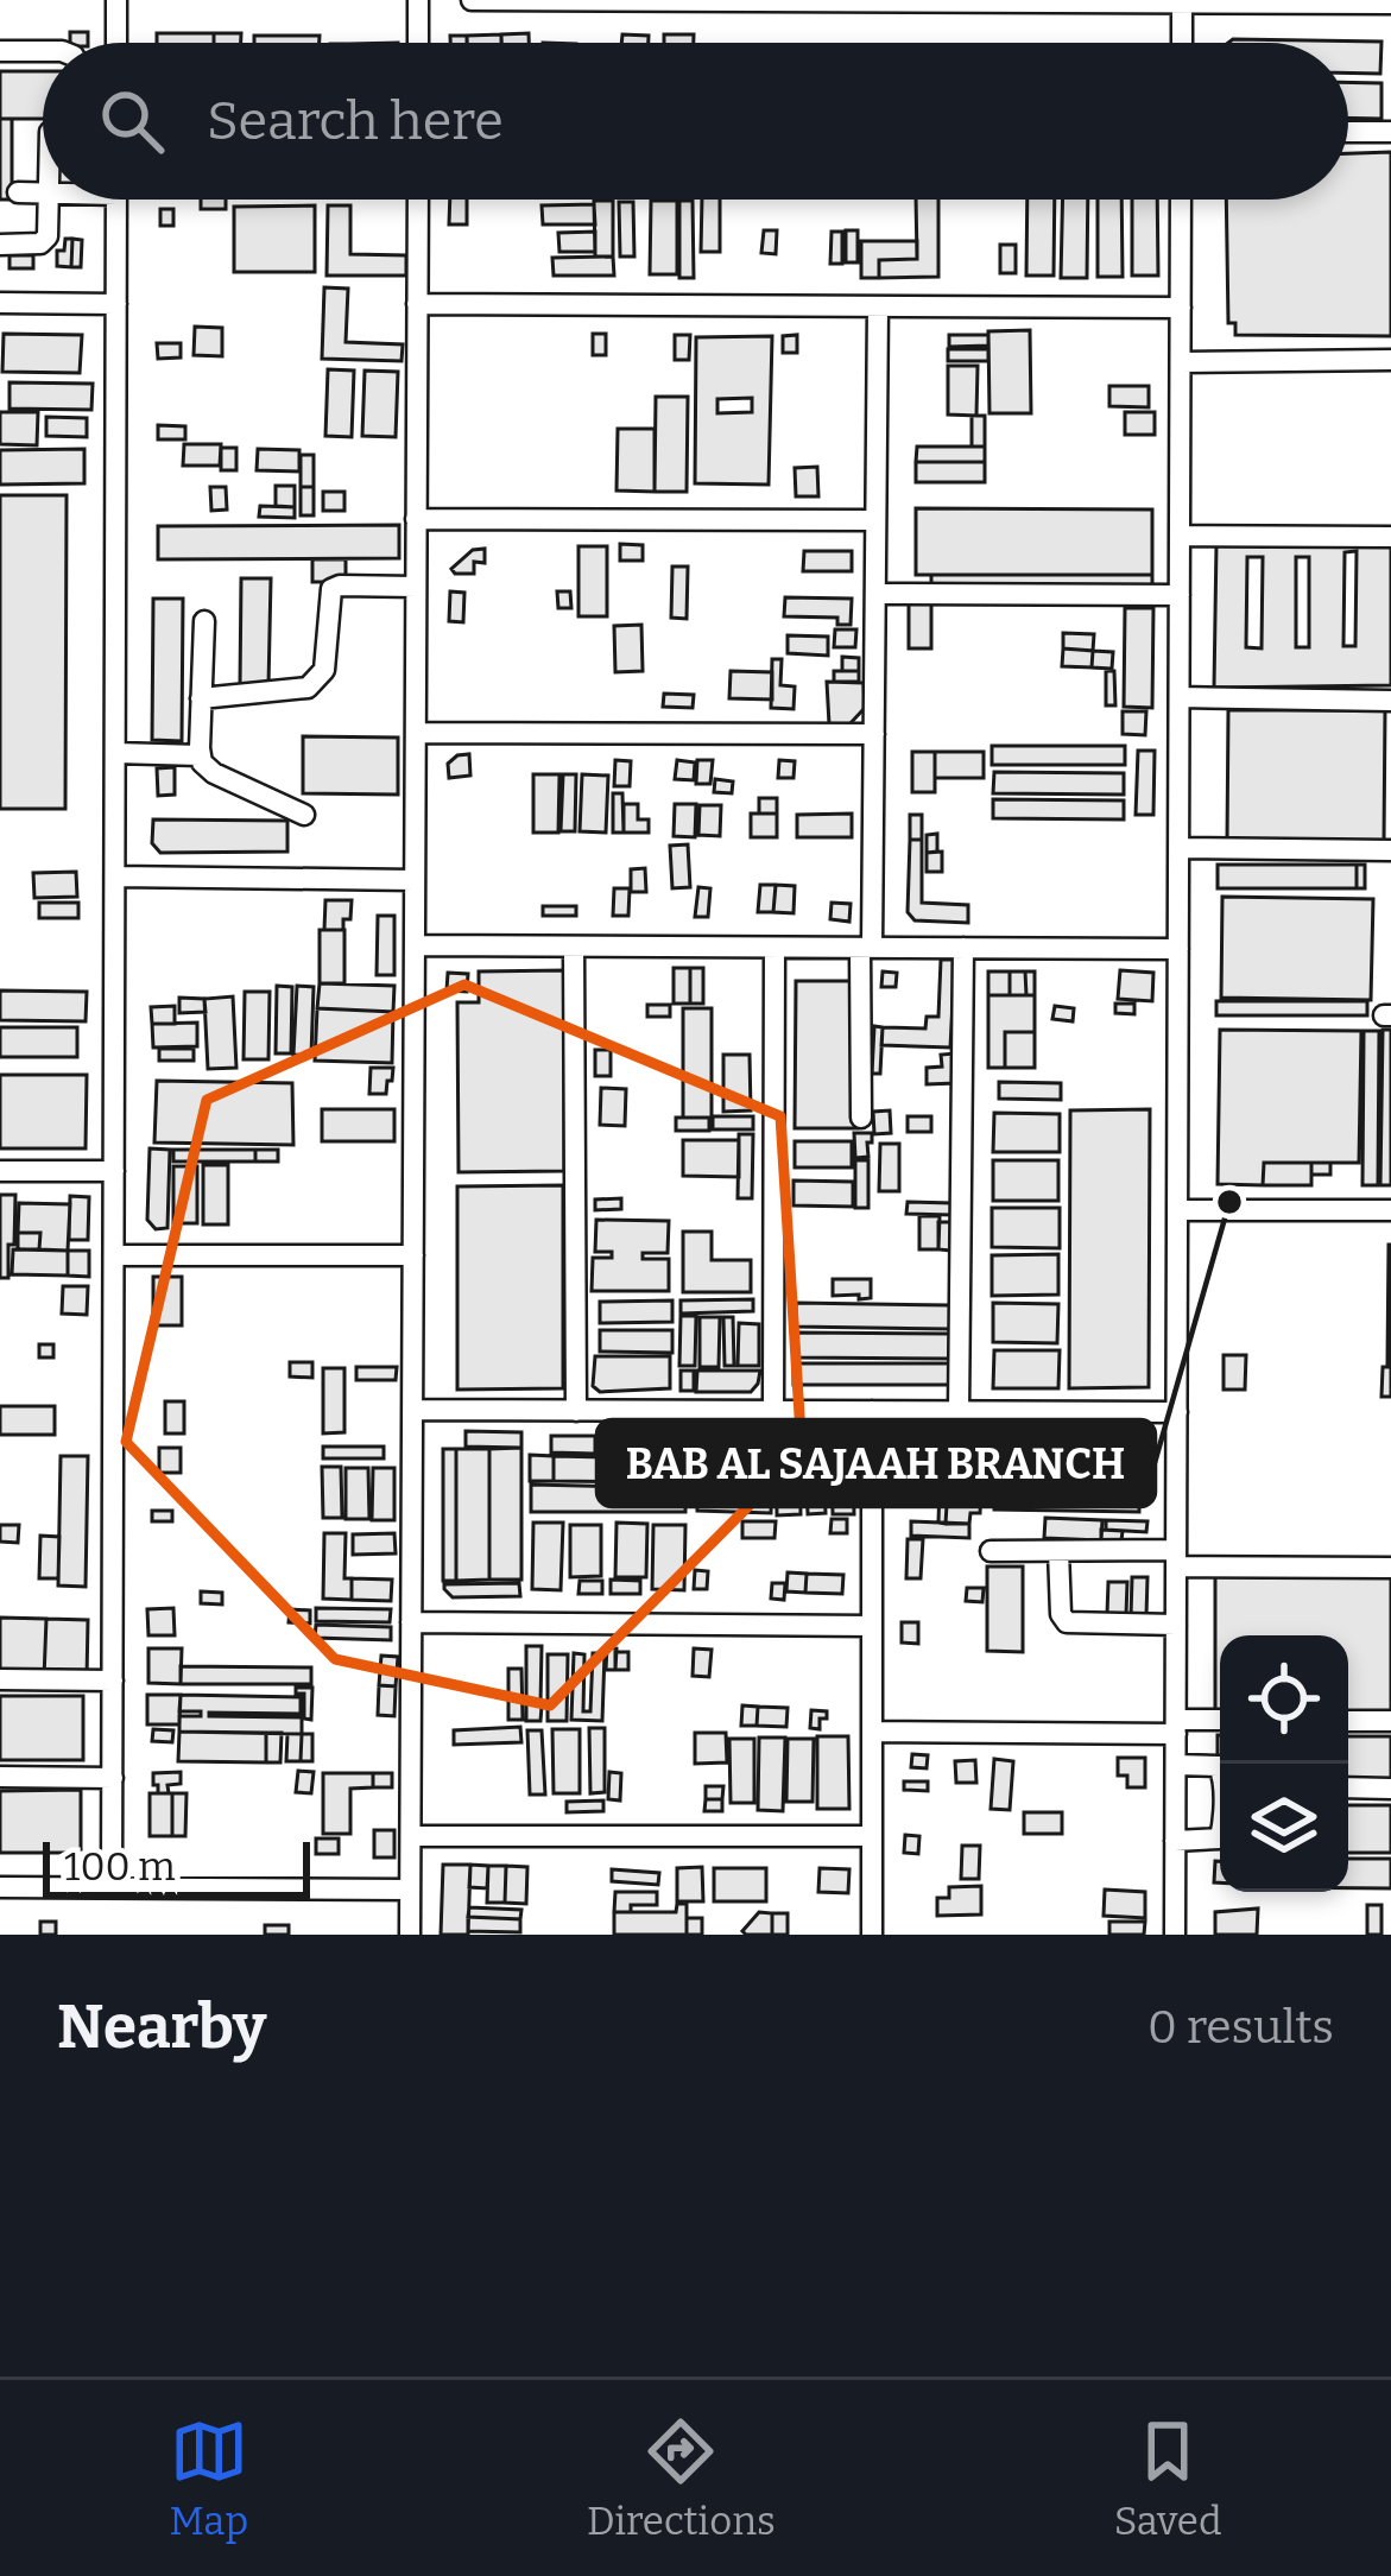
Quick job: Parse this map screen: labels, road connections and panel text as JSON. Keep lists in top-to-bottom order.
{
  "places": ["BAB AL SAJAAH BRANCH"],
  "scale_bar": "100 m",
  "page": {
    "search": "Search here",
    "scale": "100 m",
    "heading": ["Nearby", "0 results"],
    "nav": ["Map", "Directions", "Saved"]
  }
}
